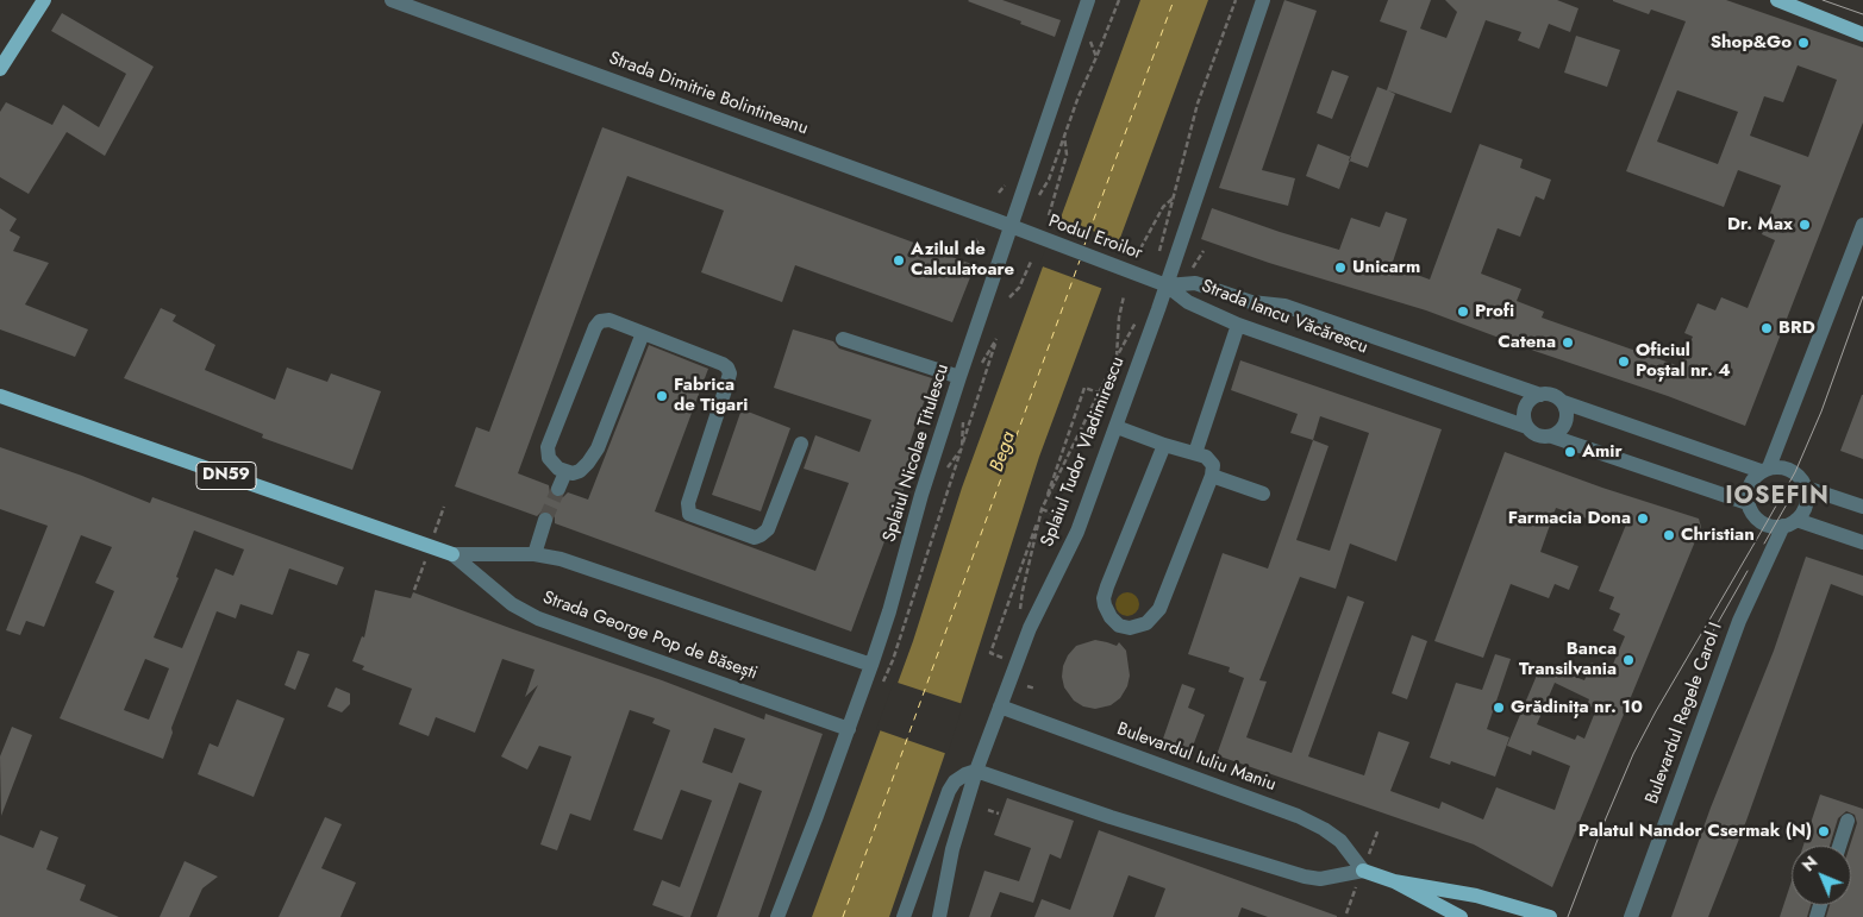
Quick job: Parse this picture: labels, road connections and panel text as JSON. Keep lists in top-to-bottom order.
{
  "streets": {
    "main road": ["DN59", "Strada George Pop de Băsești"],
    "street": [
      "Strada Dimitrie Bolintineanu",
      "Podul Eroilor",
      "Strada Iancu Văcărescu",
      "Splaiul Tudor Vladimirescu",
      "Splaiul Nicolae Titulescu",
      "Bulevardul Regele Carol I",
      "Bulevardul Iuliu Maniu"
    ]
  },
  "crossings": [
    ["Strada Dimitrie Bolintineanu", "Podul Eroilor"],
    ["Strada Dimitrie Bolintineanu", "Splaiul Nicolae Titulescu"],
    ["Podul Eroilor", "Strada Iancu Văcărescu"],
    ["Podul Eroilor", "Splaiul Tudor Vladimirescu"],
    ["Podul Eroilor", "Splaiul Nicolae Titulescu"],
    ["Strada Iancu Văcărescu", "Splaiul Tudor Vladimirescu"],
    ["Splaiul Tudor Vladimirescu", "Bulevardul Iuliu Maniu"],
    ["Splaiul Nicolae Titulescu", "Strada George Pop de Băsești"]
  ],
  "districts": ["IOSEFIN"],
  "water": ["Bega"],
  "places": [
    "Shop&Go",
    "Dr. Max",
    "Azilul de Calculatoare",
    "Unicarm",
    "Profi",
    "BRD",
    "Catena",
    "Oficiul Poștal nr. 4",
    "Fabrica de Tigari",
    "Amir",
    "Farmacia Dona",
    "Christian",
    "Banca Transilvania",
    "Grădinița nr. 10",
    "Palatul Nandor Csermak (N)"
  ],
  "north": "top left"
}
